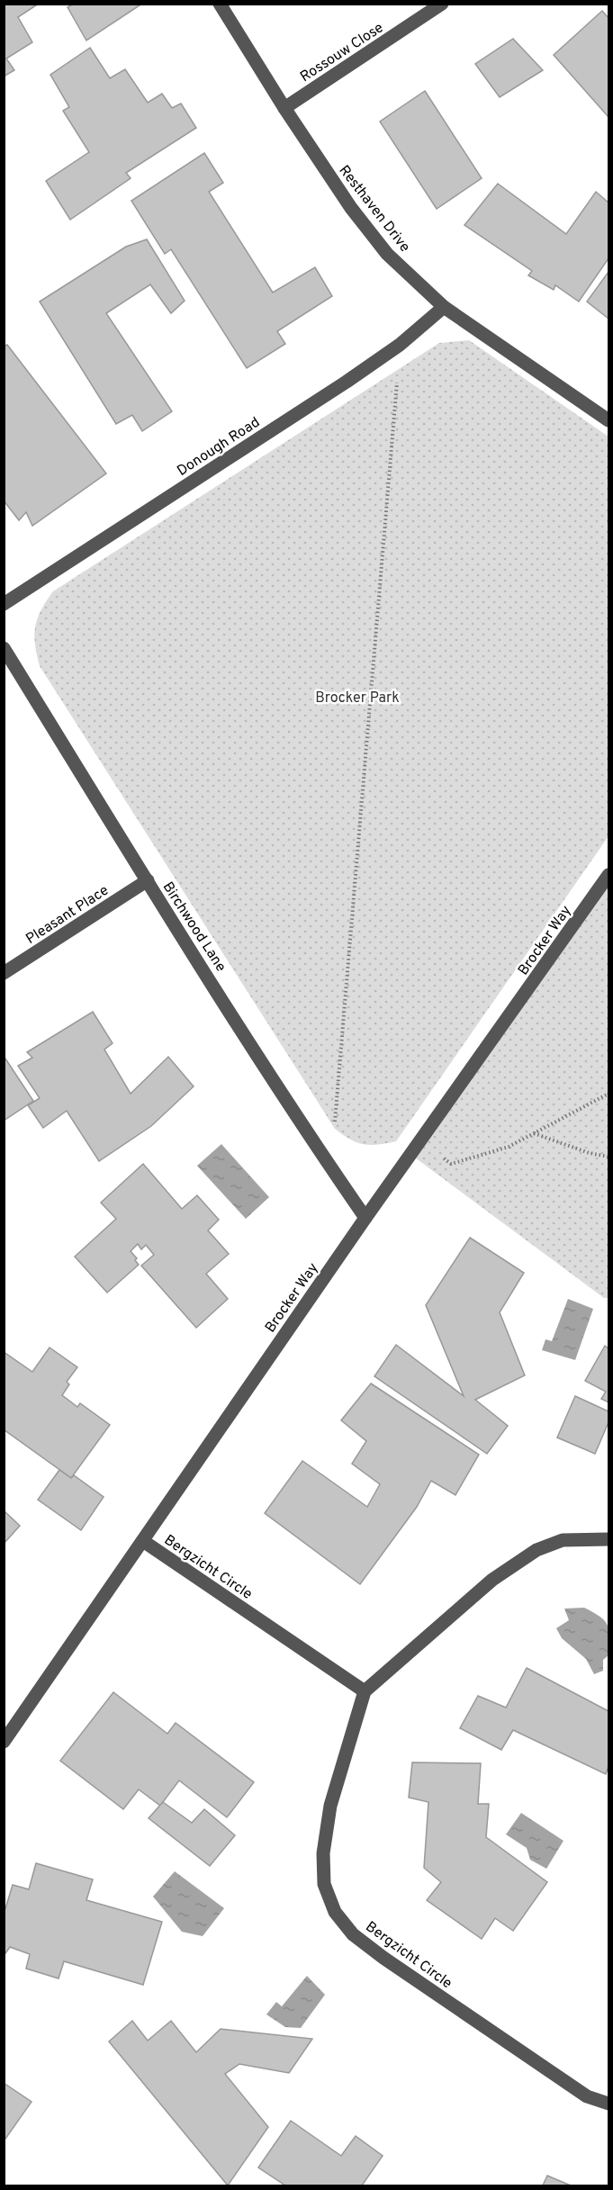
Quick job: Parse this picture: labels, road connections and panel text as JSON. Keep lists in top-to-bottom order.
{
  "streets": {
    "street": [
      "Rossouw Close",
      "Resthaven Drive",
      "Donough Road",
      "Pleasant Place",
      "Birchwood Lane",
      "Brocker Way",
      "Bergzicht Circle"
    ]
  },
  "crossings": [
    ["Rossouw Close", "Resthaven Drive"],
    ["Resthaven Drive", "Donough Road"],
    ["Pleasant Place", "Birchwood Lane"],
    ["Birchwood Lane", "Brocker Way"],
    ["Brocker Way", "Bergzicht Circle"]
  ],
  "parks": ["Brocker Park"]
}
